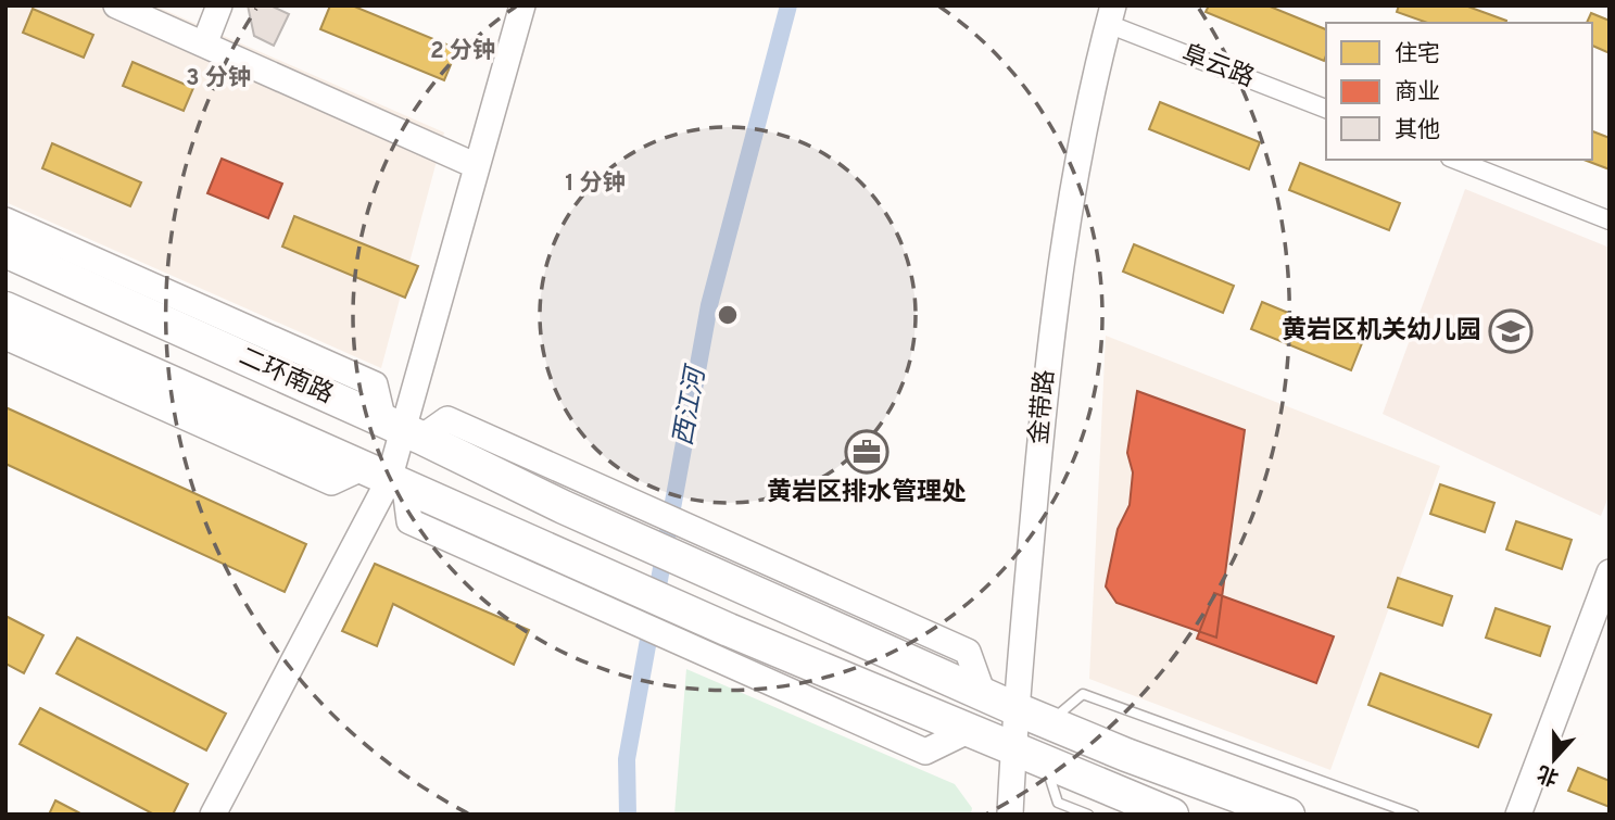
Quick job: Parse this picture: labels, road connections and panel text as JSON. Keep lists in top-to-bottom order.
{
  "streets": {
    "highway": ["二环南路"],
    "street": ["阜云路", "金带路"]
  },
  "crossings": [
    ["阜云路", "金带路"],
    ["二环南路", "金带路"]
  ],
  "water": ["西江河"],
  "places": {
    "school or university": ["黄岩区机关幼儿园"],
    "office": ["黄岩区排水管理处"]
  },
  "legend": ["住宅", "商业", "其他"],
  "north": "bottom",
  "rings": ["2 分钟", "3 分钟", "1 分钟"]
}
